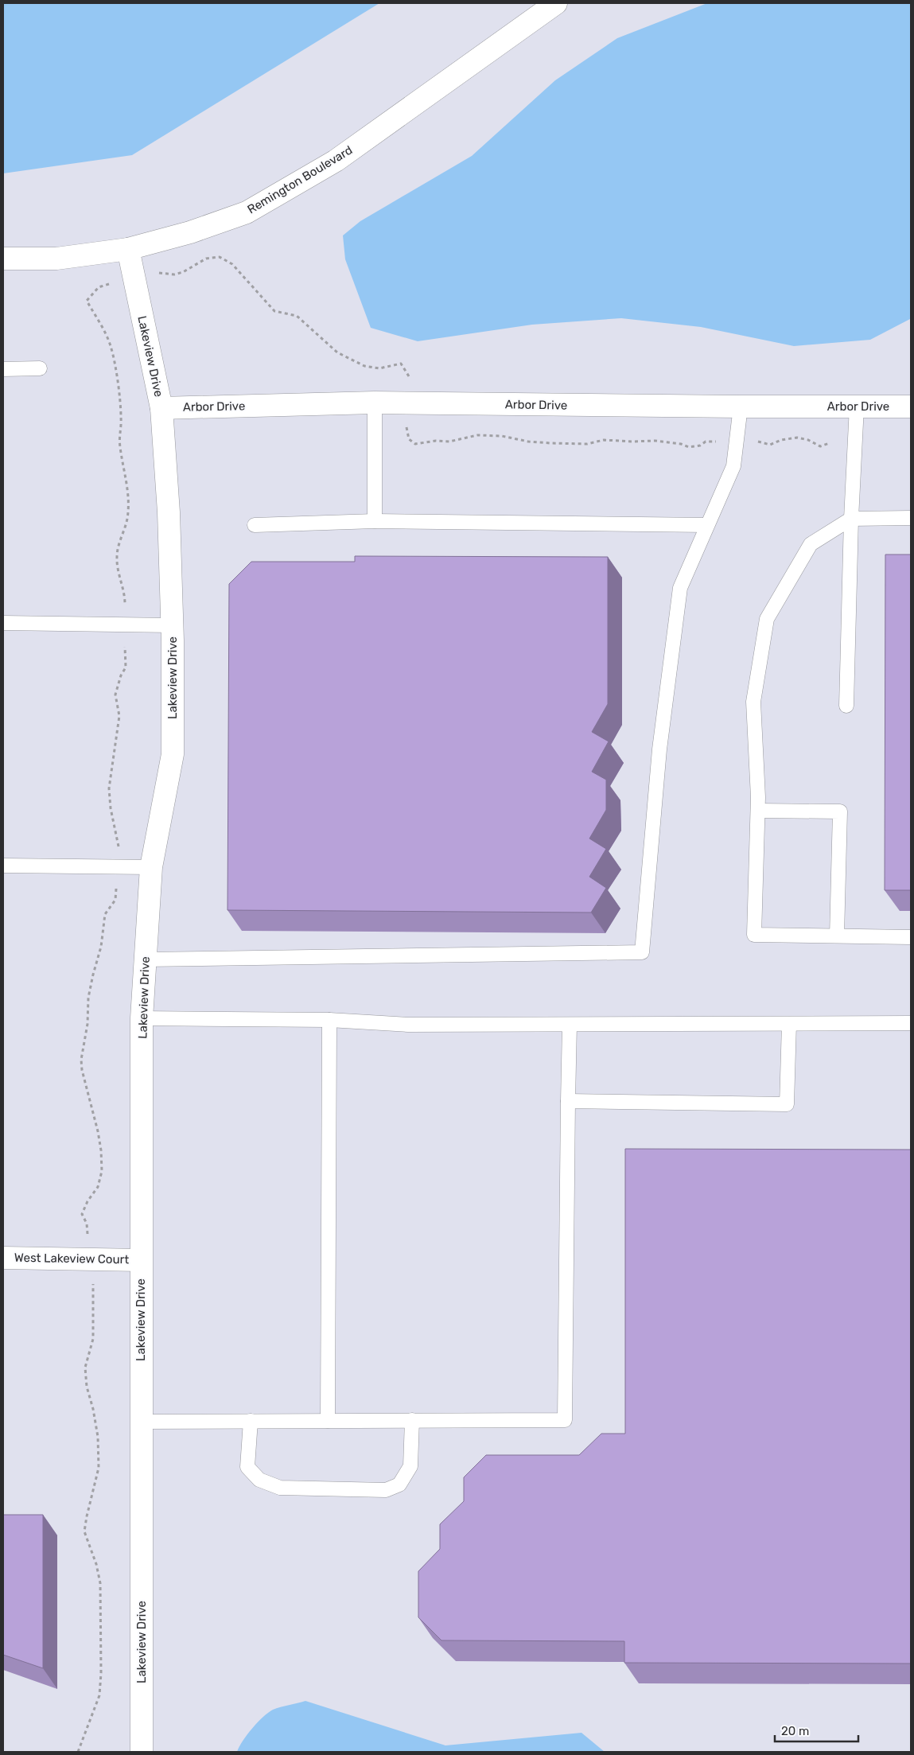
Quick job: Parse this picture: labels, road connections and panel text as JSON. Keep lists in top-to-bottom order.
{
  "streets": {
    "street": [
      "Remington Boulevard",
      "Lakeview Drive",
      "Arbor Drive",
      "West Lakeview Court"
    ]
  },
  "crossings": [
    ["Remington Boulevard", "Lakeview Drive"],
    ["Lakeview Drive", "Arbor Drive"],
    ["Lakeview Drive", "West Lakeview Court"]
  ],
  "scale_bar": "20 m"
}
